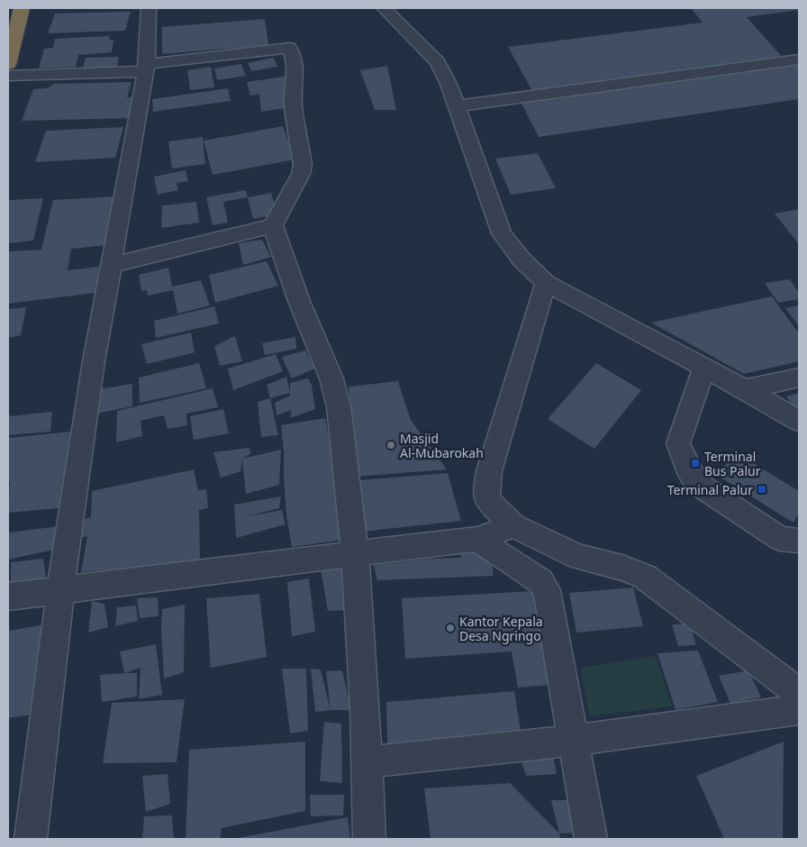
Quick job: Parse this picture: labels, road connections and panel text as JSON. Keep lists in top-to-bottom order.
{
  "places": {
    "other": ["Masjid Al-Mubarokah", "Kantor Kepala Desa Ngringo"],
    "transit": ["Terminal Bus Palur", "Terminal Palur"]
  }
}
